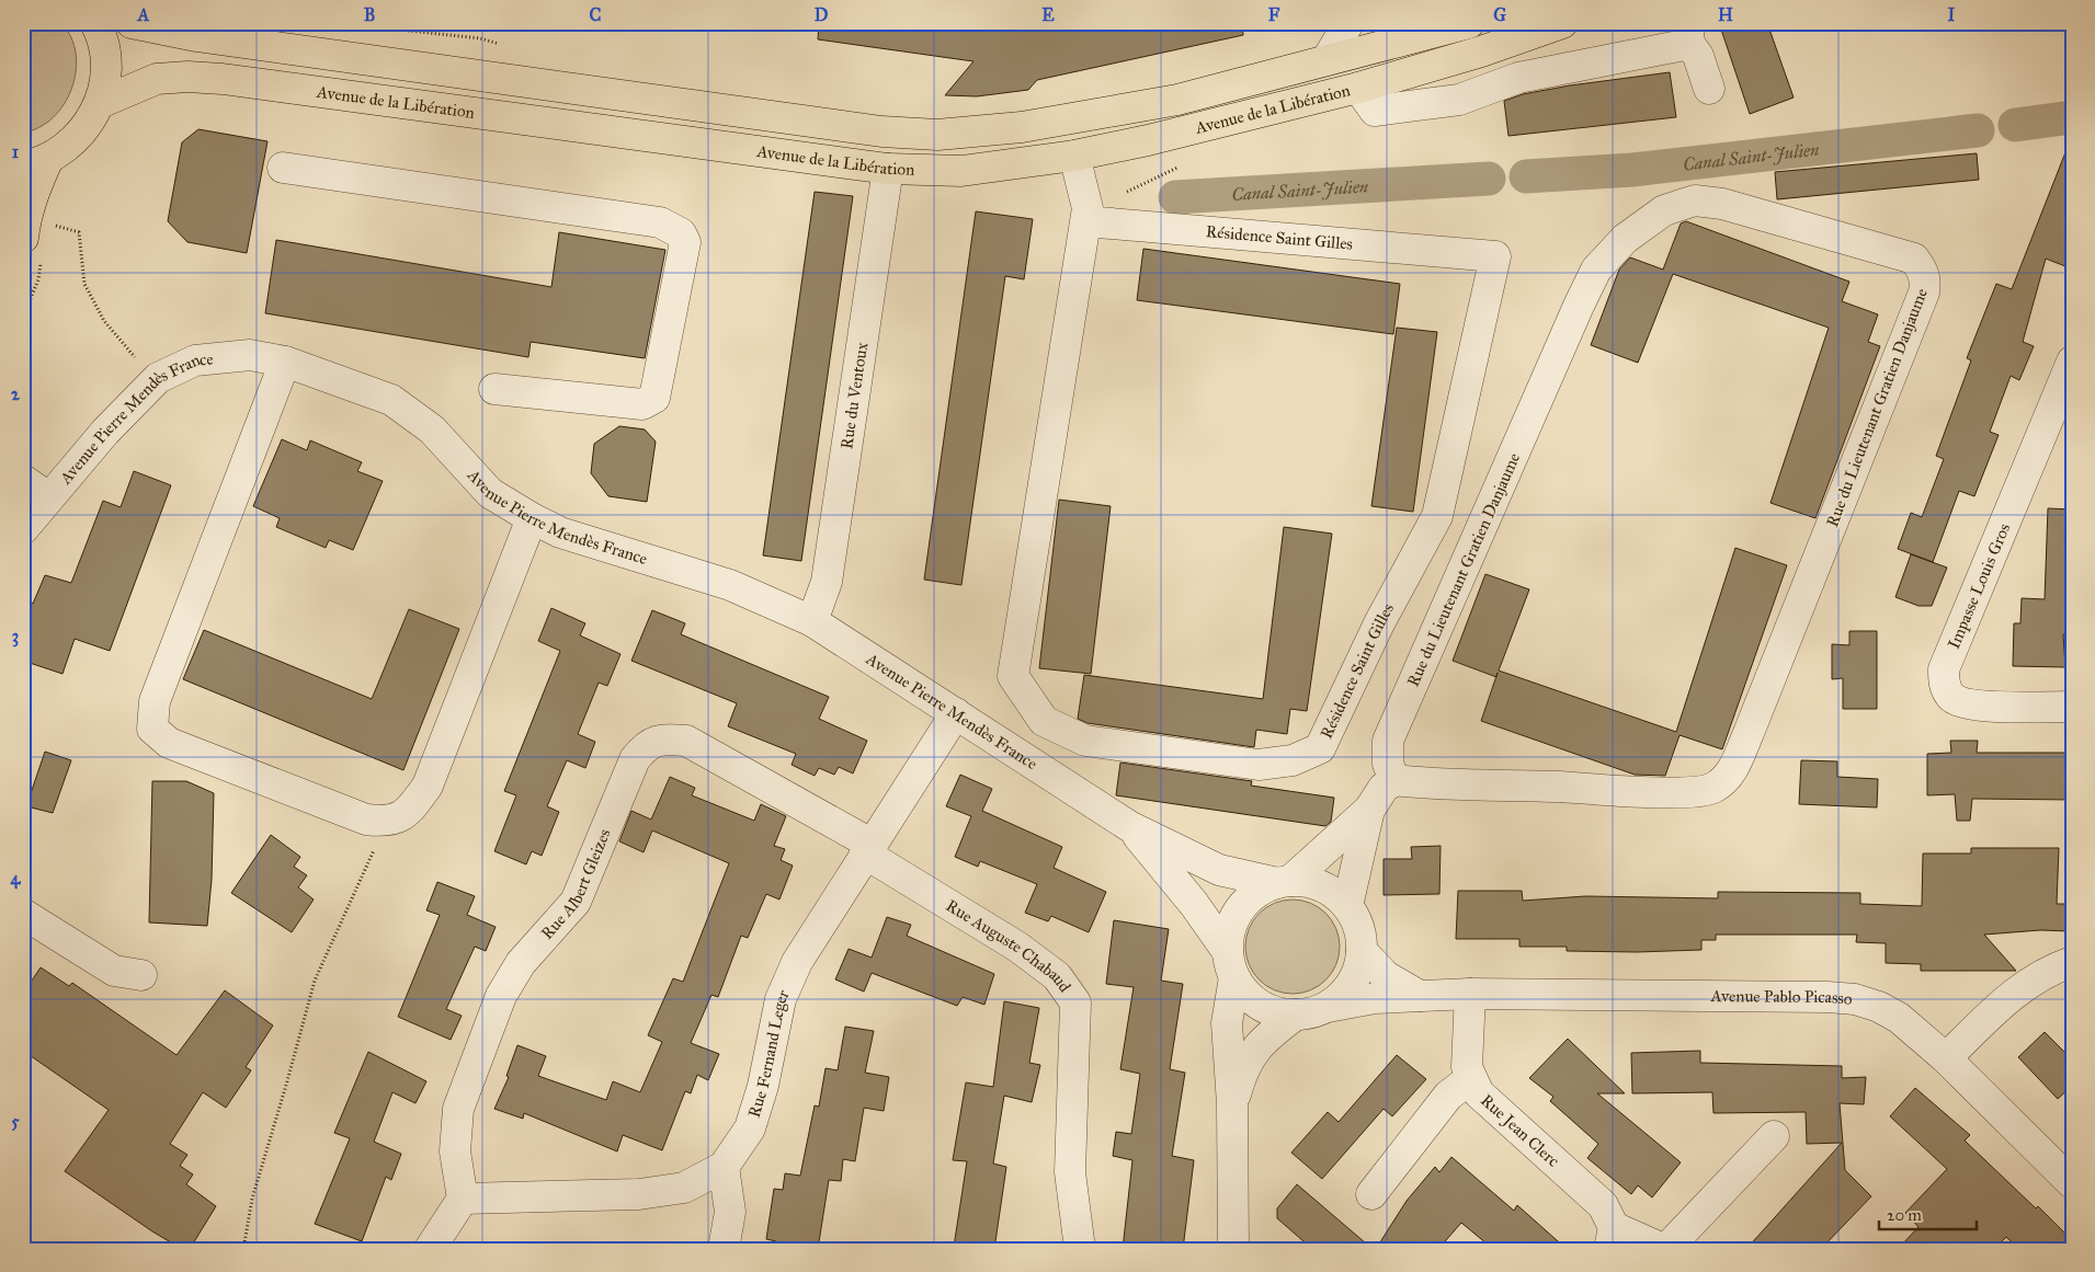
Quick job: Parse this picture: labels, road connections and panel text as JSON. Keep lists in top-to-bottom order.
{
  "streets": {
    "main road": ["Avenue de la Libération"],
    "street": [
      "Résidence Saint Gilles",
      "Rue du Ventoux",
      "Rue du Lieutenant Gratien Danjaume",
      "Avenue Pierre Mendès France",
      "Impasse Louis Gros",
      "Rue Albert Gleizes",
      "Rue Auguste Chabaud",
      "Avenue Pablo Picasso",
      "Rue Fernand Leger",
      "Rue Jean Clerc"
    ]
  },
  "crossings": [
    ["Avenue de la Libération", "Résidence Saint Gilles"],
    ["Avenue de la Libération", "Rue du Ventoux"],
    ["Rue du Ventoux", "Avenue Pierre Mendès France"],
    ["Avenue Pierre Mendès France", "Avenue Pablo Picasso"],
    ["Avenue Pierre Mendès France", "Rue Fernand Leger"],
    ["Rue Albert Gleizes", "Rue Auguste Chabaud"],
    ["Rue Albert Gleizes", "Rue Fernand Leger"],
    ["Rue Auguste Chabaud", "Rue Fernand Leger"],
    ["Avenue Pablo Picasso", "Rue Jean Clerc"]
  ],
  "water": ["Canal Saint-Julien"],
  "scale_bar": "20 m",
  "grid": {
    "columns": [
      "A",
      "B",
      "C",
      "D",
      "E",
      "F",
      "G",
      "H",
      "I"
    ],
    "rows": [
      "1",
      "2",
      "3",
      "4",
      "5"
    ]
  }
}
